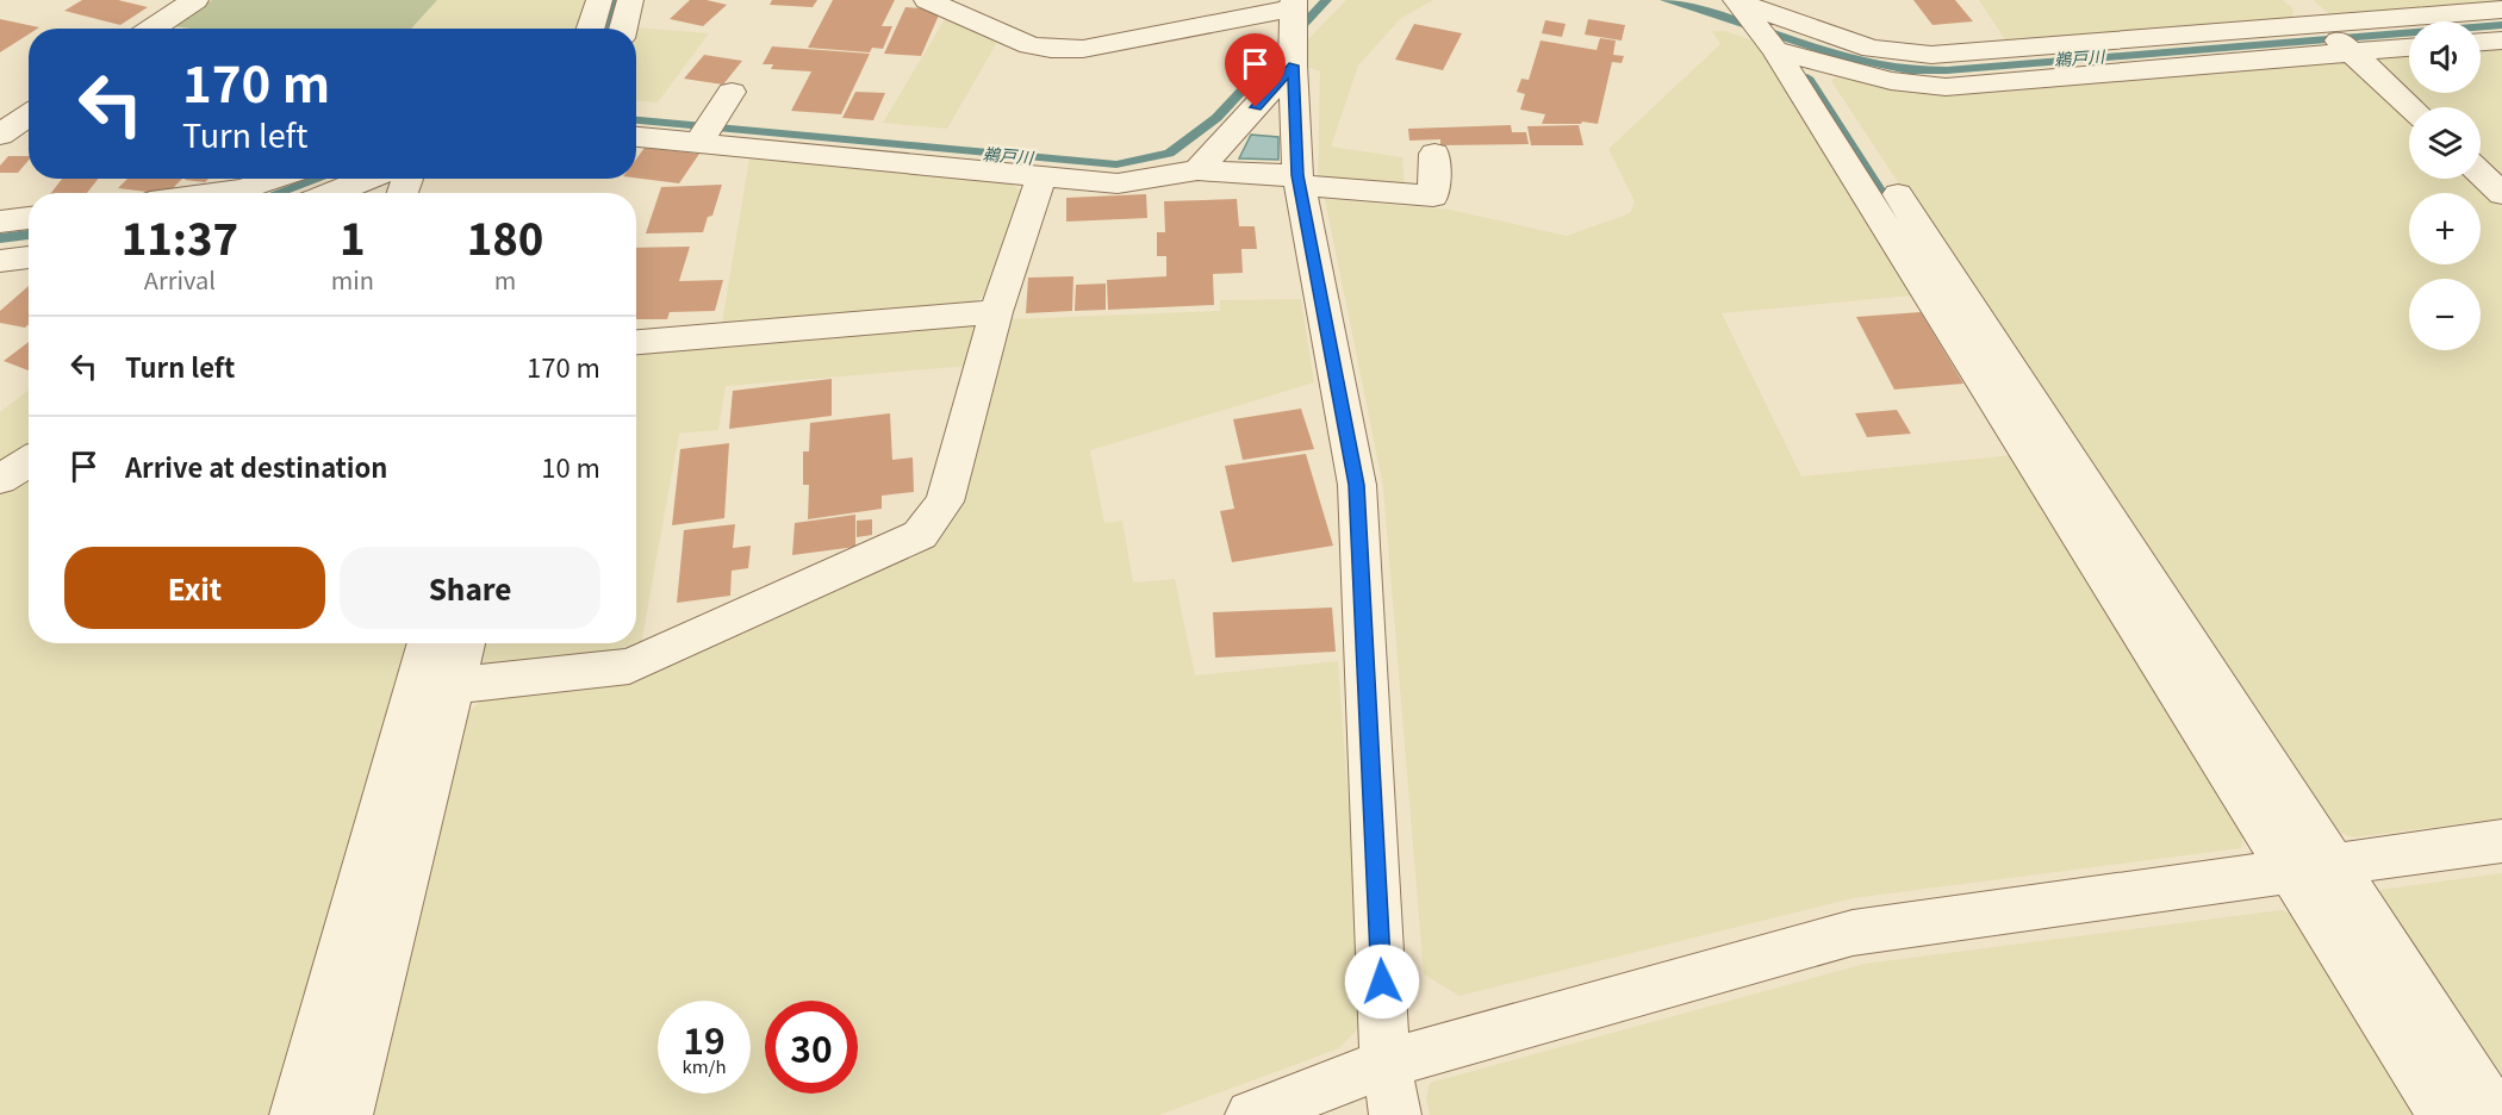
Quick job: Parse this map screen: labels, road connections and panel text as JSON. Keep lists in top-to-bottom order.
{
  "water": ["鵜戸川"],
  "page": {
    "map_buttons": ["+", "−"],
    "turn": ["170 m", "Turn left"],
    "eta": [
      "11:37",
      "Arrival",
      "1",
      "min",
      "180",
      "m"
    ],
    "list": [
      {
        "name": "Turn left",
        "value": "170 m"
      },
      {
        "name": "Arrive at destination",
        "value": "10 m"
      }
    ],
    "buttons": ["Exit", "Share"],
    "speed": "19 km/h",
    "limit": "30"
  }
}
